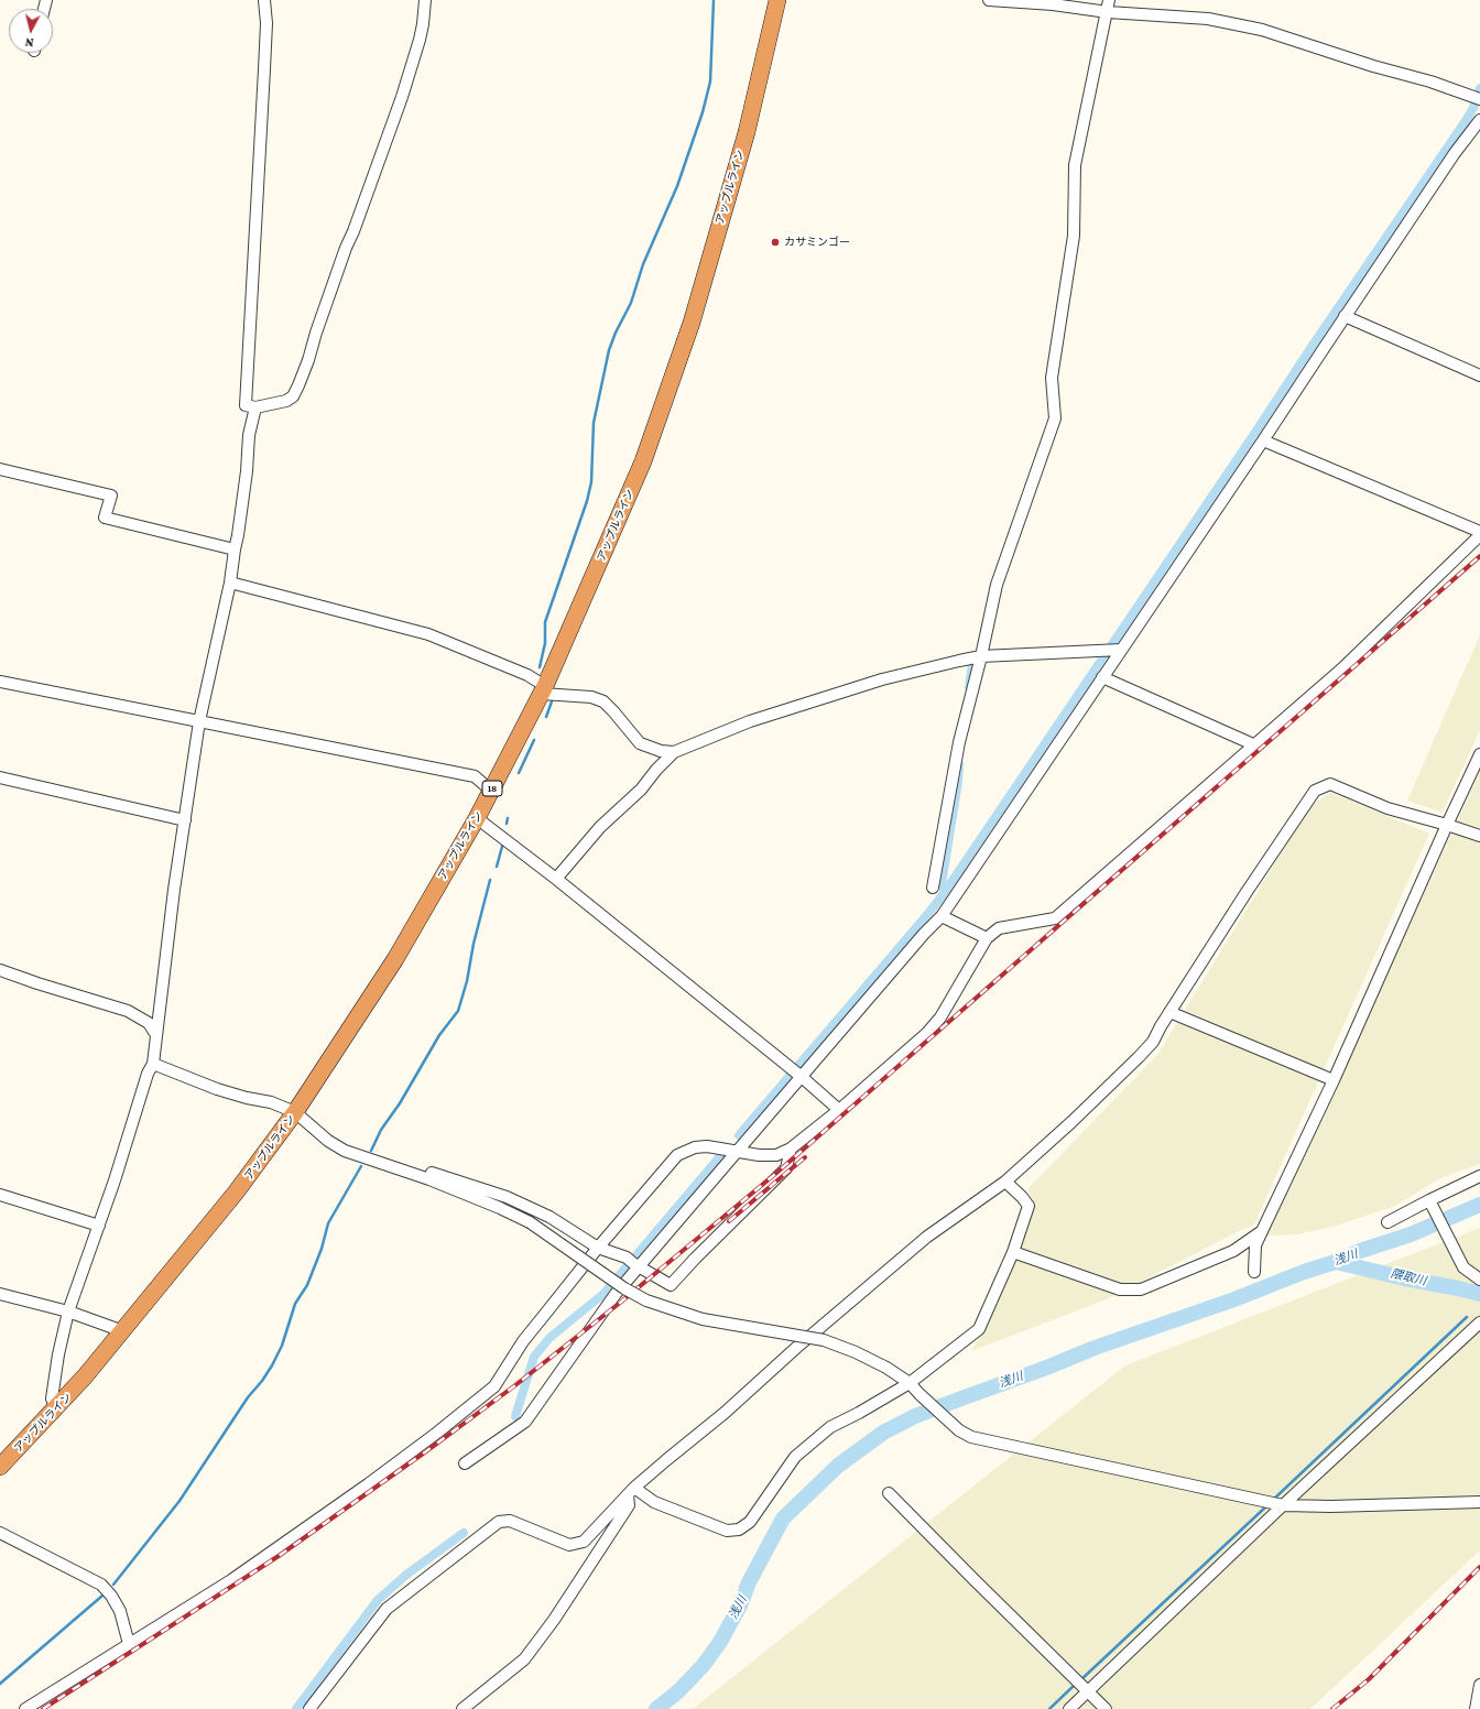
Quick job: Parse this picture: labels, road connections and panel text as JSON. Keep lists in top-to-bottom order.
{
  "streets": {
    "highway": ["アップルライン", "18"]
  },
  "water": ["浅川", "隈取川"],
  "places": ["カサミンゴー"],
  "north": "bottom"
}
